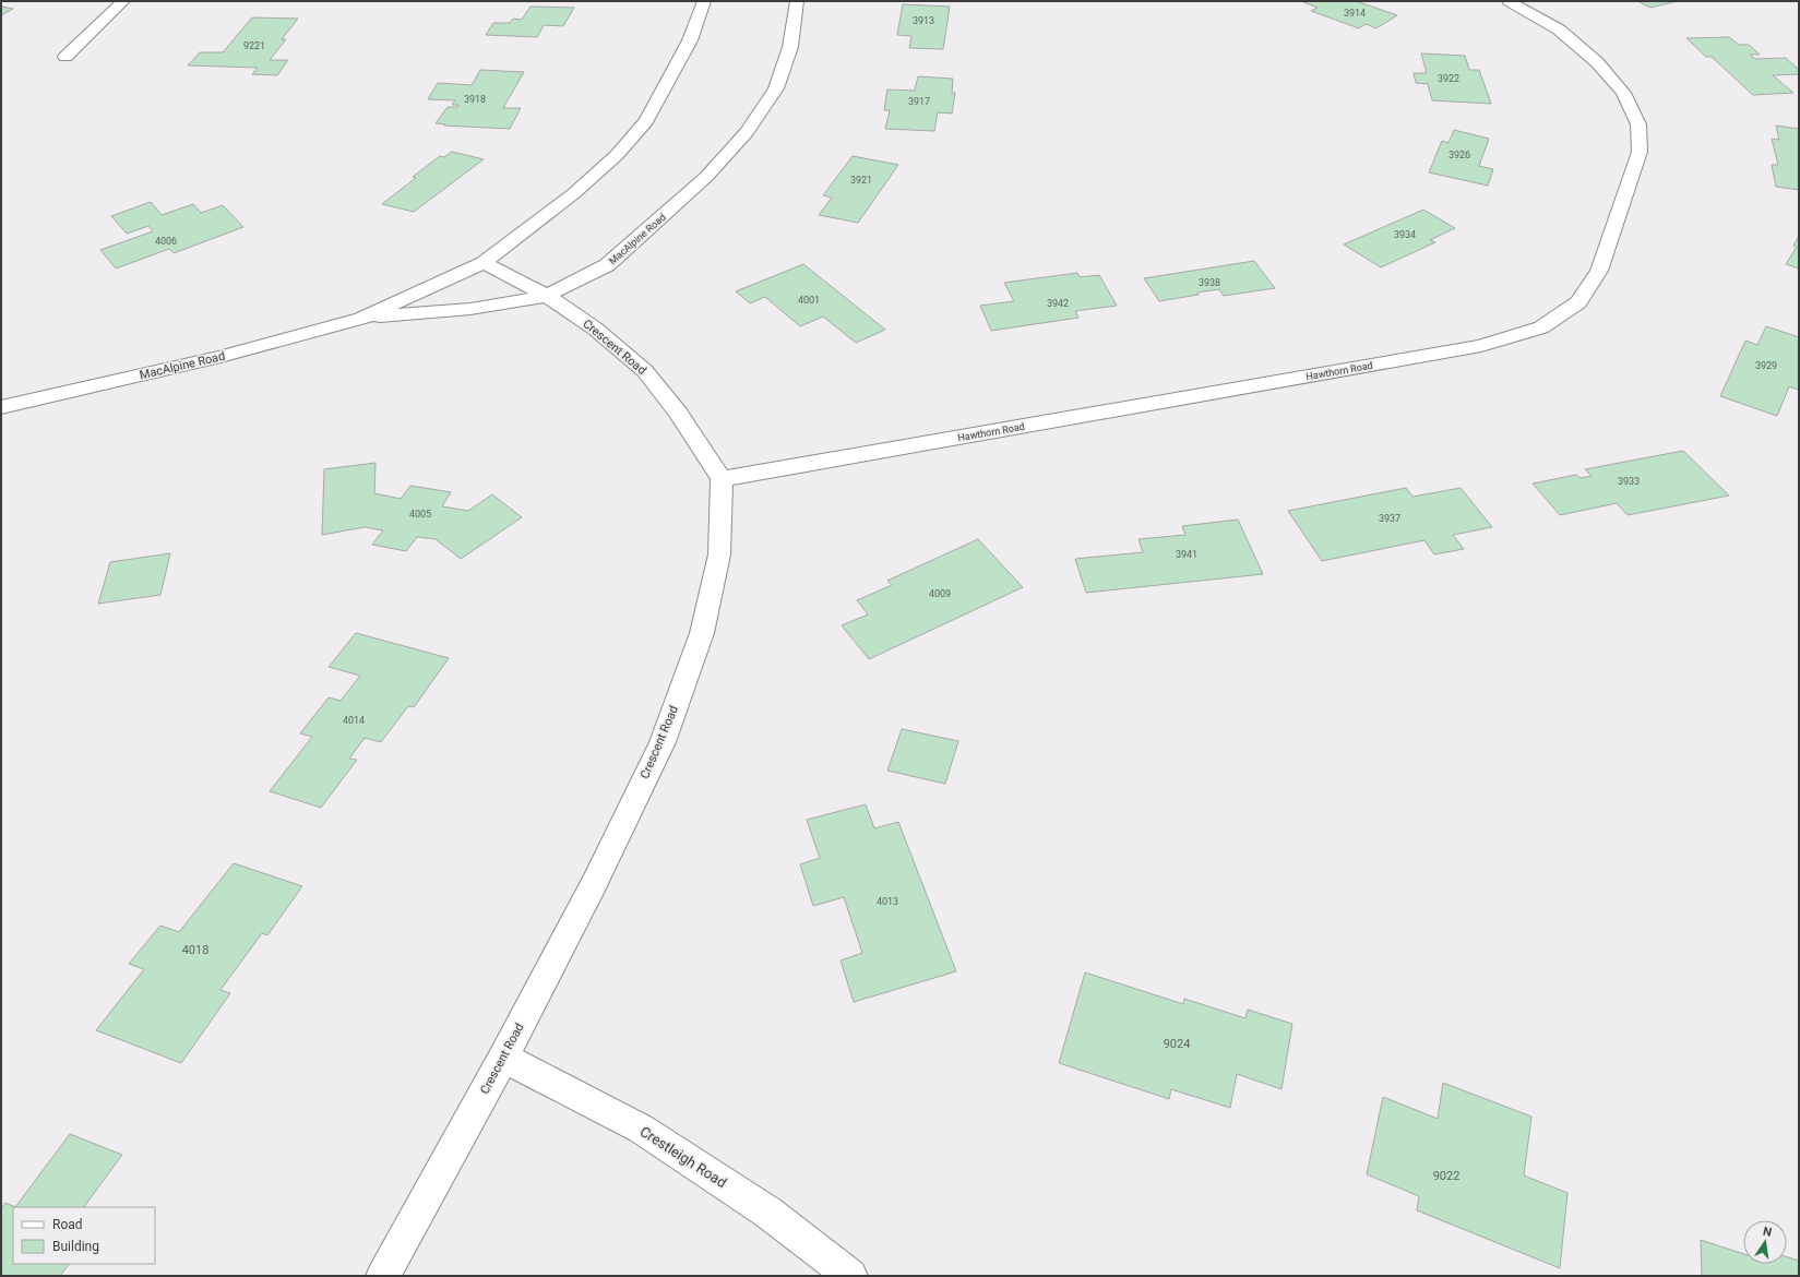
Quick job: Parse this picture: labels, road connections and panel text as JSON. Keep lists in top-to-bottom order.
{
  "streets": {
    "street": [
      "MacAlpine Road",
      "Crescent Road",
      "Hawthorn Road",
      "Crestleigh Road"
    ]
  },
  "crossings": [
    ["MacAlpine Road", "Crescent Road"],
    ["Crescent Road", "Hawthorn Road"],
    ["Crescent Road", "Crestleigh Road"]
  ],
  "house_numbers": [
    "3914",
    "3913",
    "9221",
    "3922",
    "3918",
    "3917",
    "3926",
    "3921",
    "3934",
    "4006",
    "3938",
    "4001",
    "3942",
    "3929",
    "3933",
    "4005",
    "3937",
    "3941",
    "4009",
    "4014",
    "4013",
    "4018",
    "9024",
    "9022"
  ],
  "legend": ["Road", "Building"],
  "north": "top"
}
